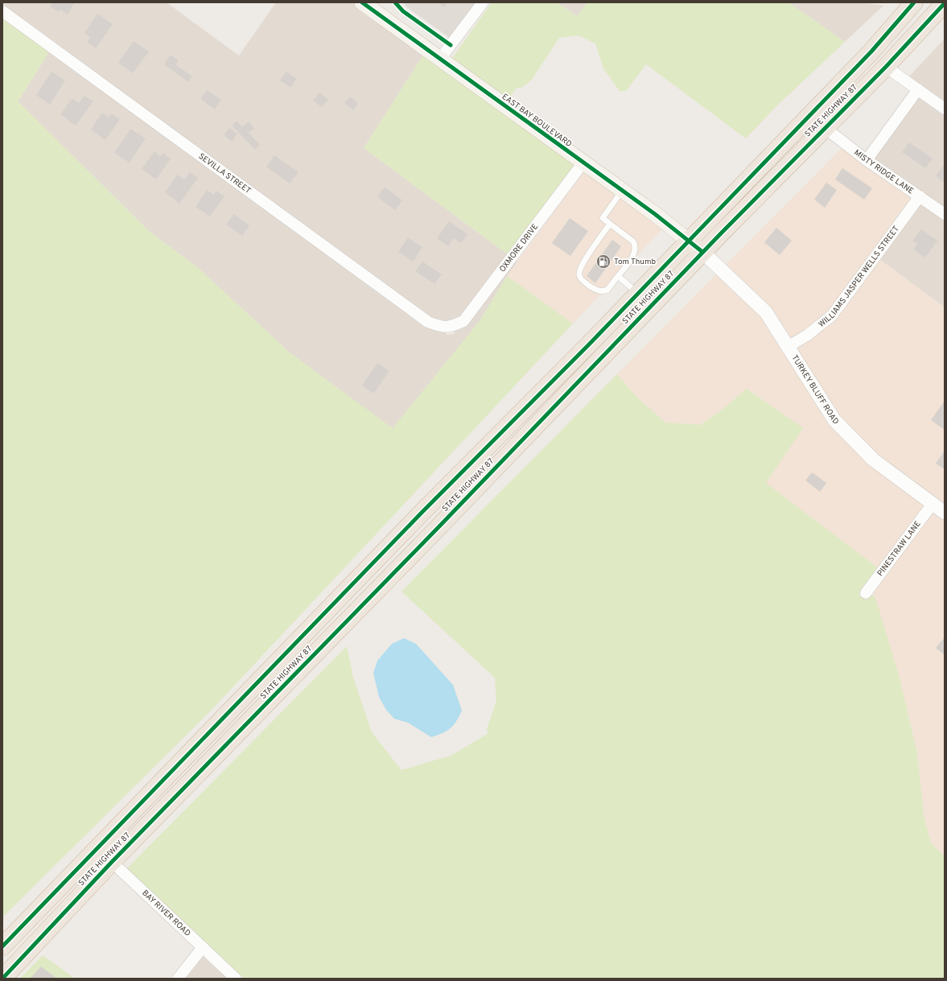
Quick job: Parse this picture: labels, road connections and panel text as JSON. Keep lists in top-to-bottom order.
{
  "streets": {
    "highway": ["STATE HIGHWAY 87"],
    "main road": ["EAST BAY BOULEVARD"],
    "street": [
      "MISTY RIDGE LANE",
      "SEVILLA STREET",
      "OXMORE DRIVE",
      "WILLIAMS JASPER WELLS STREET",
      "TURKEY BLUFF ROAD",
      "PINESTRAW LANE",
      "BAY RIVER ROAD"
    ]
  },
  "crossings": [
    ["STATE HIGHWAY 87", "EAST BAY BOULEVARD"],
    ["STATE HIGHWAY 87", "MISTY RIDGE LANE"],
    ["STATE HIGHWAY 87", "TURKEY BLUFF ROAD"],
    ["STATE HIGHWAY 87", "BAY RIVER ROAD"],
    ["EAST BAY BOULEVARD", "OXMORE DRIVE"],
    ["EAST BAY BOULEVARD", "TURKEY BLUFF ROAD"],
    ["MISTY RIDGE LANE", "WILLIAMS JASPER WELLS STREET"],
    ["SEVILLA STREET", "OXMORE DRIVE"],
    ["WILLIAMS JASPER WELLS STREET", "TURKEY BLUFF ROAD"],
    ["TURKEY BLUFF ROAD", "PINESTRAW LANE"]
  ],
  "places": {
    "fuel station": ["Tom Thumb"]
  }
}
